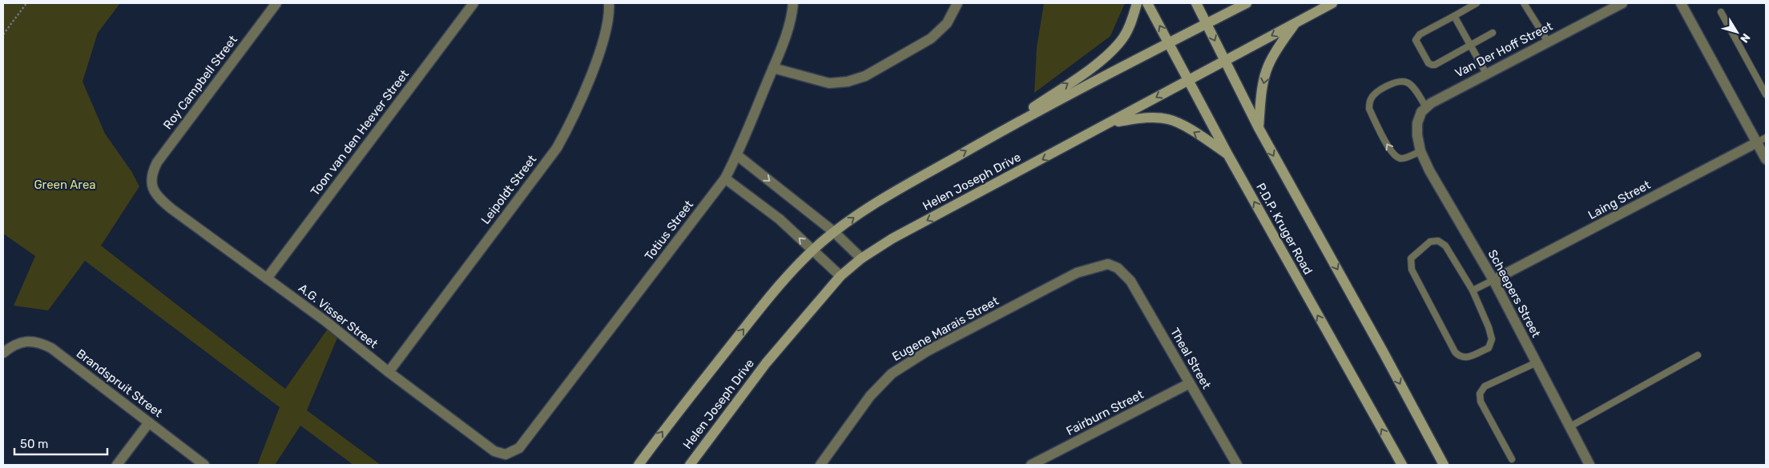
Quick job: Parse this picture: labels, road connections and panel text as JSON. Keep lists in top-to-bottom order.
{
  "streets": {
    "street": [
      "Van Der Hoff Street",
      "Roy Campbell Street",
      "Toon van den Heever Street",
      "Helen Joseph Drive",
      "Leipoldt Street",
      "Laing Street",
      "P.D.P. Kruger Road",
      "Totius Street",
      "Scheepers Street",
      "A.G. Visser Street",
      "Eugene Marais Street",
      "Theal Street",
      "Brandspruit Street",
      "Fairburn Street"
    ]
  },
  "crossings": [
    ["Van Der Hoff Street", "Scheepers Street"],
    ["Roy Campbell Street", "A.G. Visser Street"],
    ["Toon van den Heever Street", "A.G. Visser Street"],
    ["Helen Joseph Drive", "P.D.P. Kruger Road"],
    ["Leipoldt Street", "A.G. Visser Street"],
    ["Laing Street", "Scheepers Street"],
    ["Totius Street", "A.G. Visser Street"],
    ["Eugene Marais Street", "Theal Street"],
    ["Theal Street", "Fairburn Street"]
  ],
  "parks": ["Green Area"],
  "scale_bar": "50 m",
  "north": "bottom right"
}
